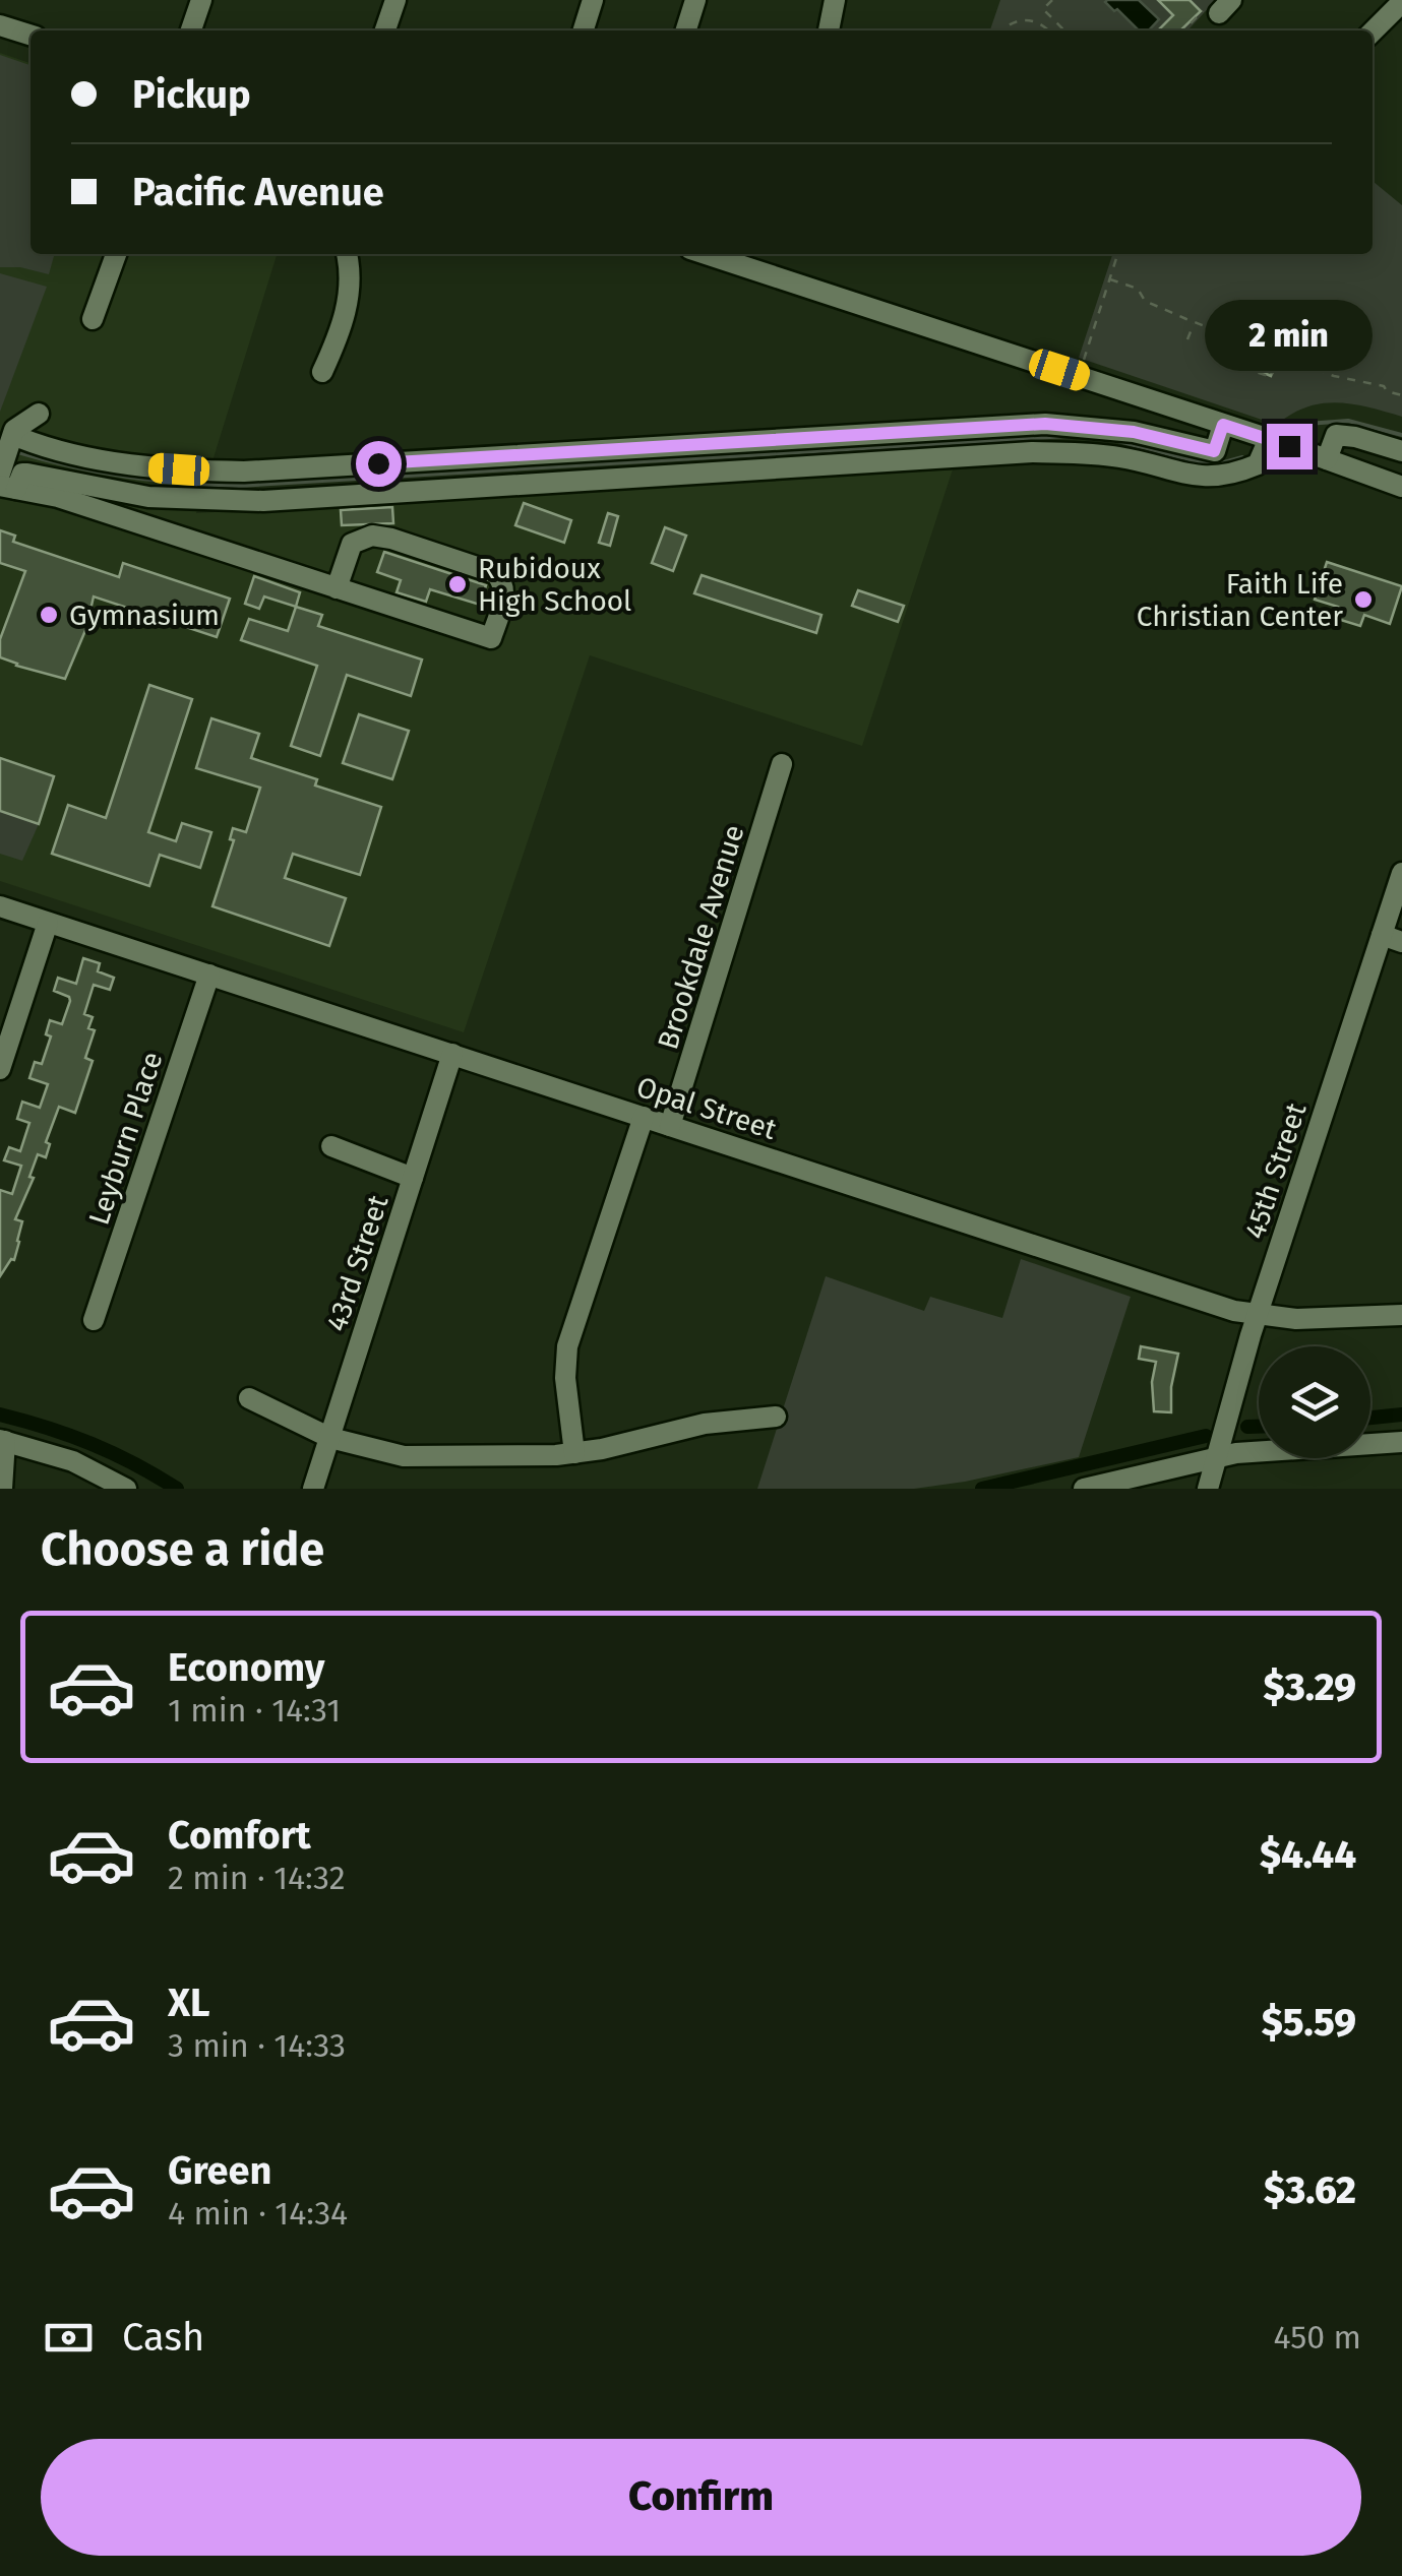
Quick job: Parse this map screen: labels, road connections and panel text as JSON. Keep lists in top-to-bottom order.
{
  "streets": {
    "street": [
      "Brookdale Avenue",
      "Opal Street",
      "Leyburn Place",
      "45th Street",
      "43rd Street"
    ]
  },
  "crossings": [
    ["Brookdale Avenue", "Opal Street"],
    ["Opal Street", "Leyburn Place"],
    ["Opal Street", "45th Street"],
    ["Opal Street", "43rd Street"]
  ],
  "places": ["Rubidoux High School", "Faith Life Christian Center", "Gymnasium"],
  "page": {
    "banner": ["Pickup", "Pacific Avenue"],
    "bubble": "2 min",
    "heading": "Choose a ride",
    "list": [
      {
        "name": "Economy",
        "note": "1 min · 14:31",
        "value": "$3.29"
      },
      {
        "name": "Comfort",
        "note": "2 min · 14:32",
        "value": "$4.44"
      },
      {
        "name": "XL",
        "note": "3 min · 14:33",
        "value": "$5.59"
      },
      {
        "name": "Green",
        "note": "4 min · 14:34",
        "value": "$3.62"
      }
    ],
    "pay": ["Cash", "450 m"],
    "buttons": "Confirm"
  }
}
